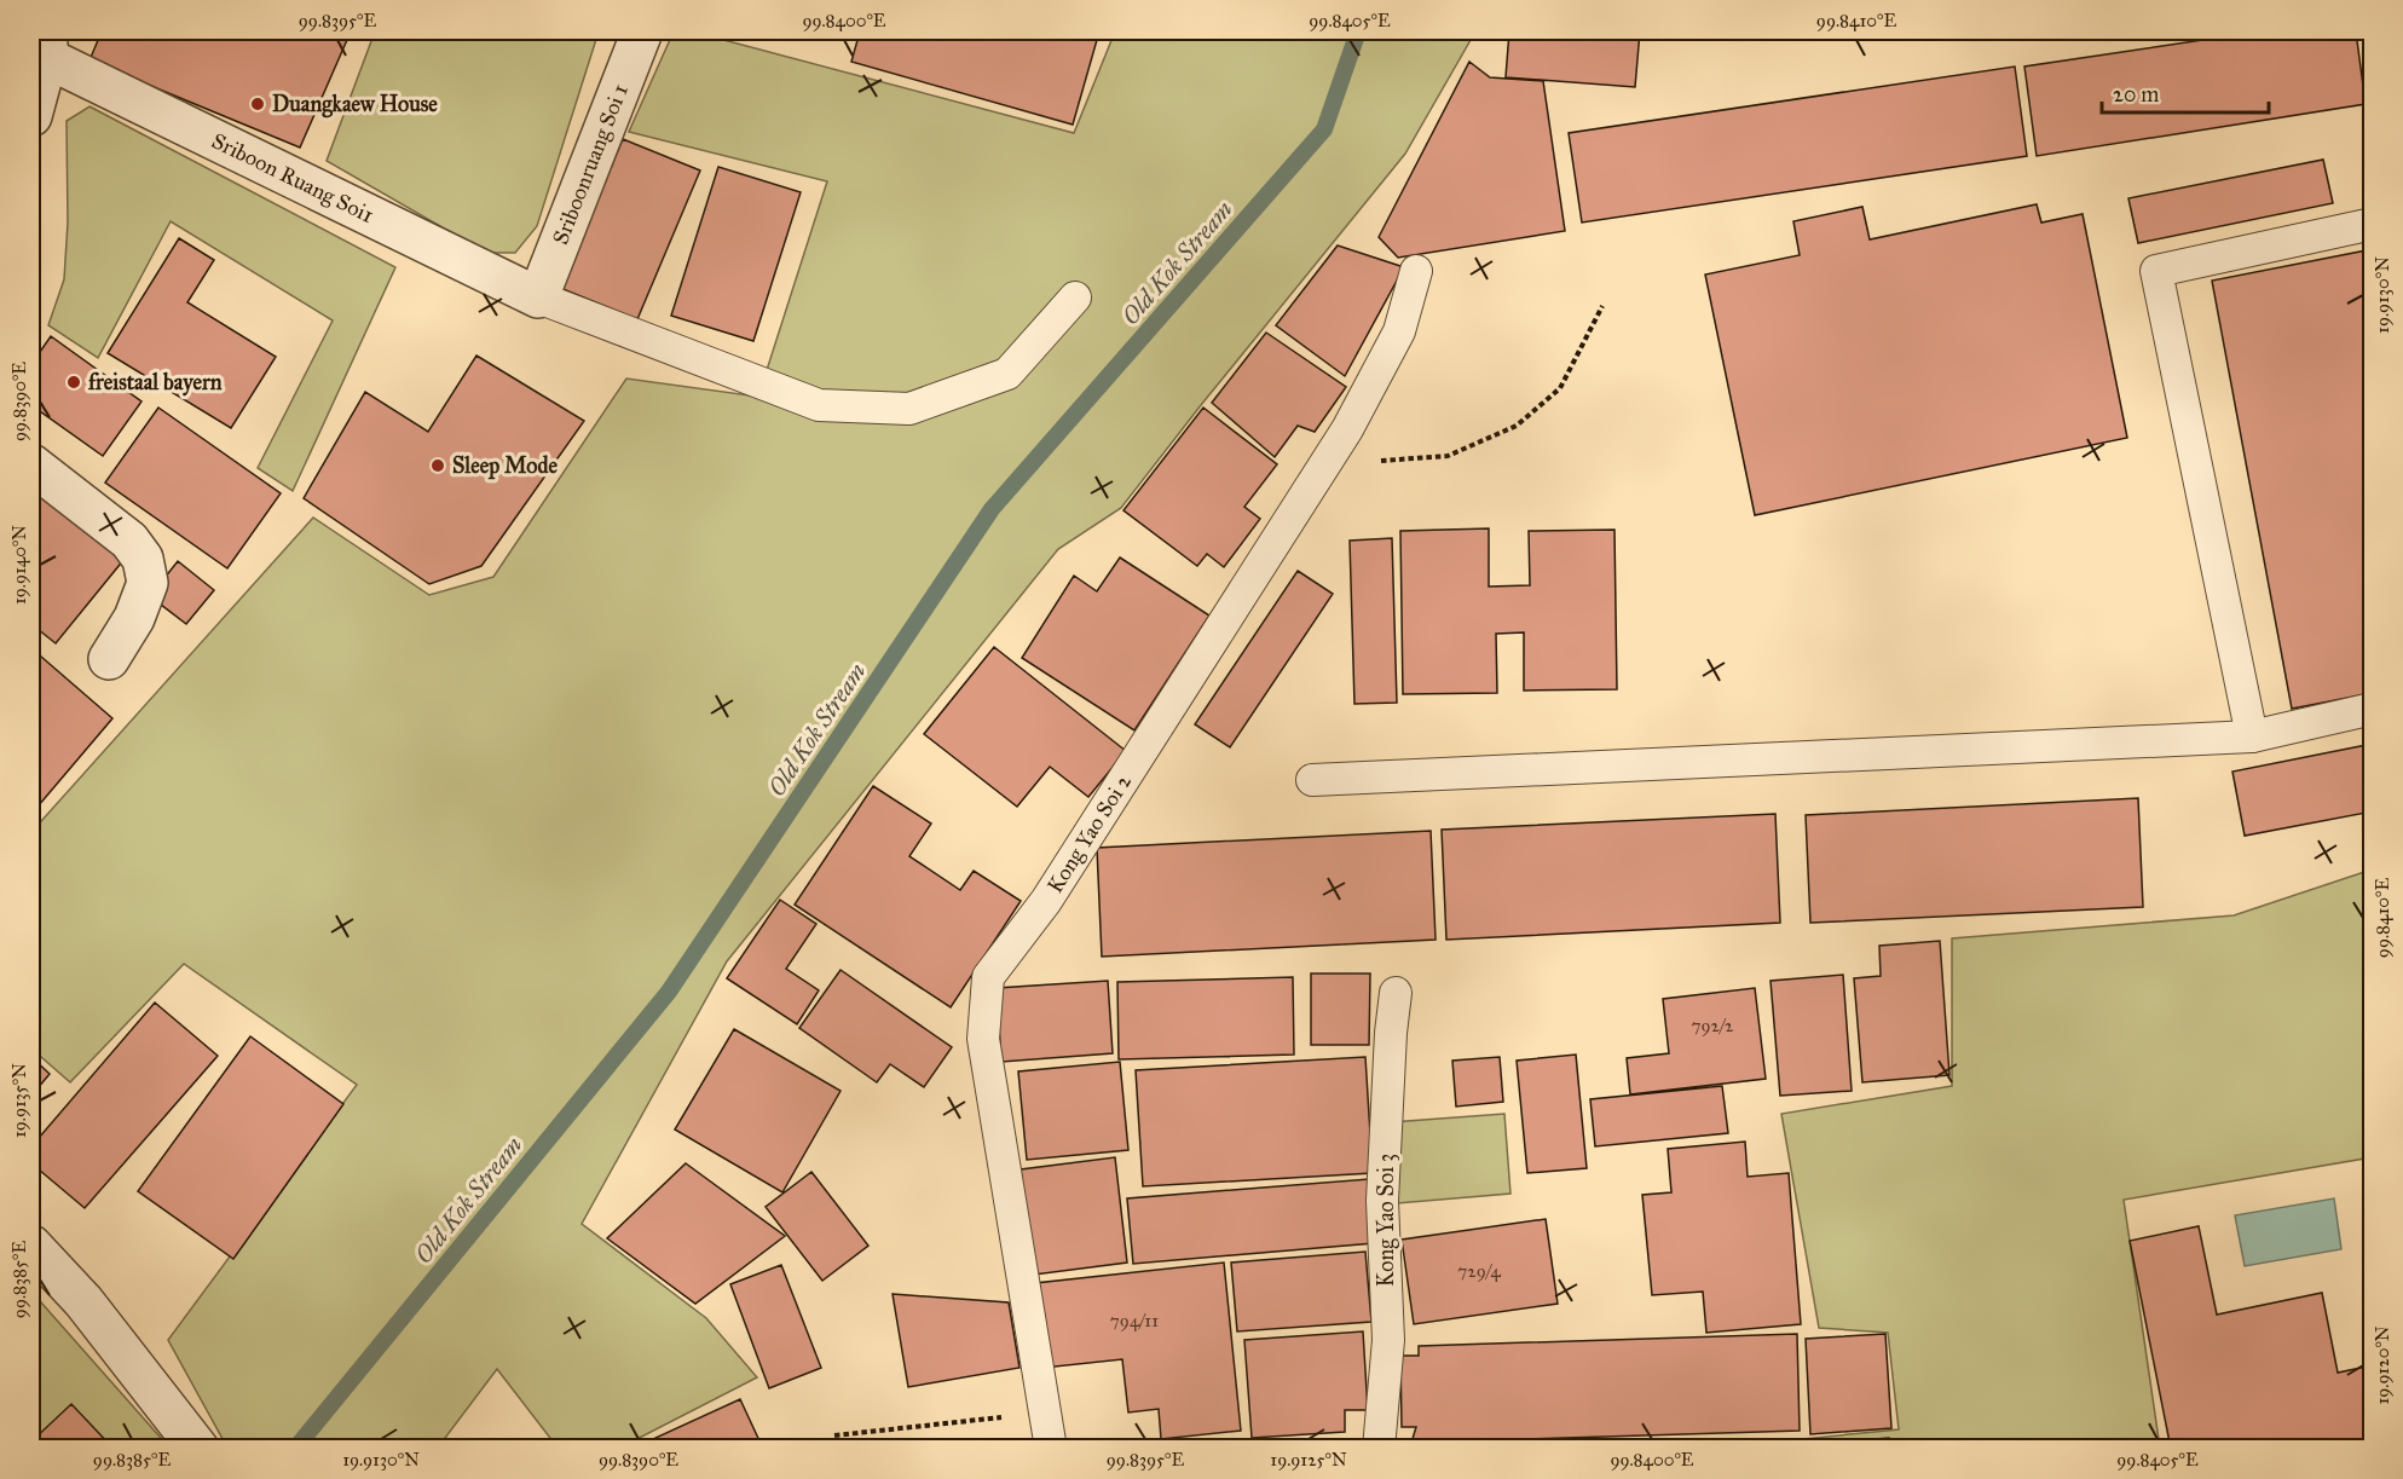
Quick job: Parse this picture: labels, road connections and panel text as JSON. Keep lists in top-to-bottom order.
{
  "streets": {
    "street": ["Sriboonruang Soi 1", "Sriboon Ruang Soi1"],
    "lane": ["Kong Yao Soi 2", "Kong Yao Soi 3"]
  },
  "crossings": [
    ["Sriboonruang Soi 1", "Sriboon Ruang Soi1"]
  ],
  "water": ["Old Kok Stream"],
  "places": ["Duangkaew House", "freistaal bayern", "Sleep Mode"],
  "house_numbers": ["792/2", "729/4", "794/11"],
  "scale_bar": "20 m",
  "coordinates": [
    "99.8395°E",
    "99.8400°E",
    "99.8405°E",
    "99.8410°E",
    "19.9130°N",
    "99.8390°E",
    "19.9140°N",
    "19.9135°N",
    "99.8385°E",
    "19.9120°N",
    "19.9125°N"
  ]
}
